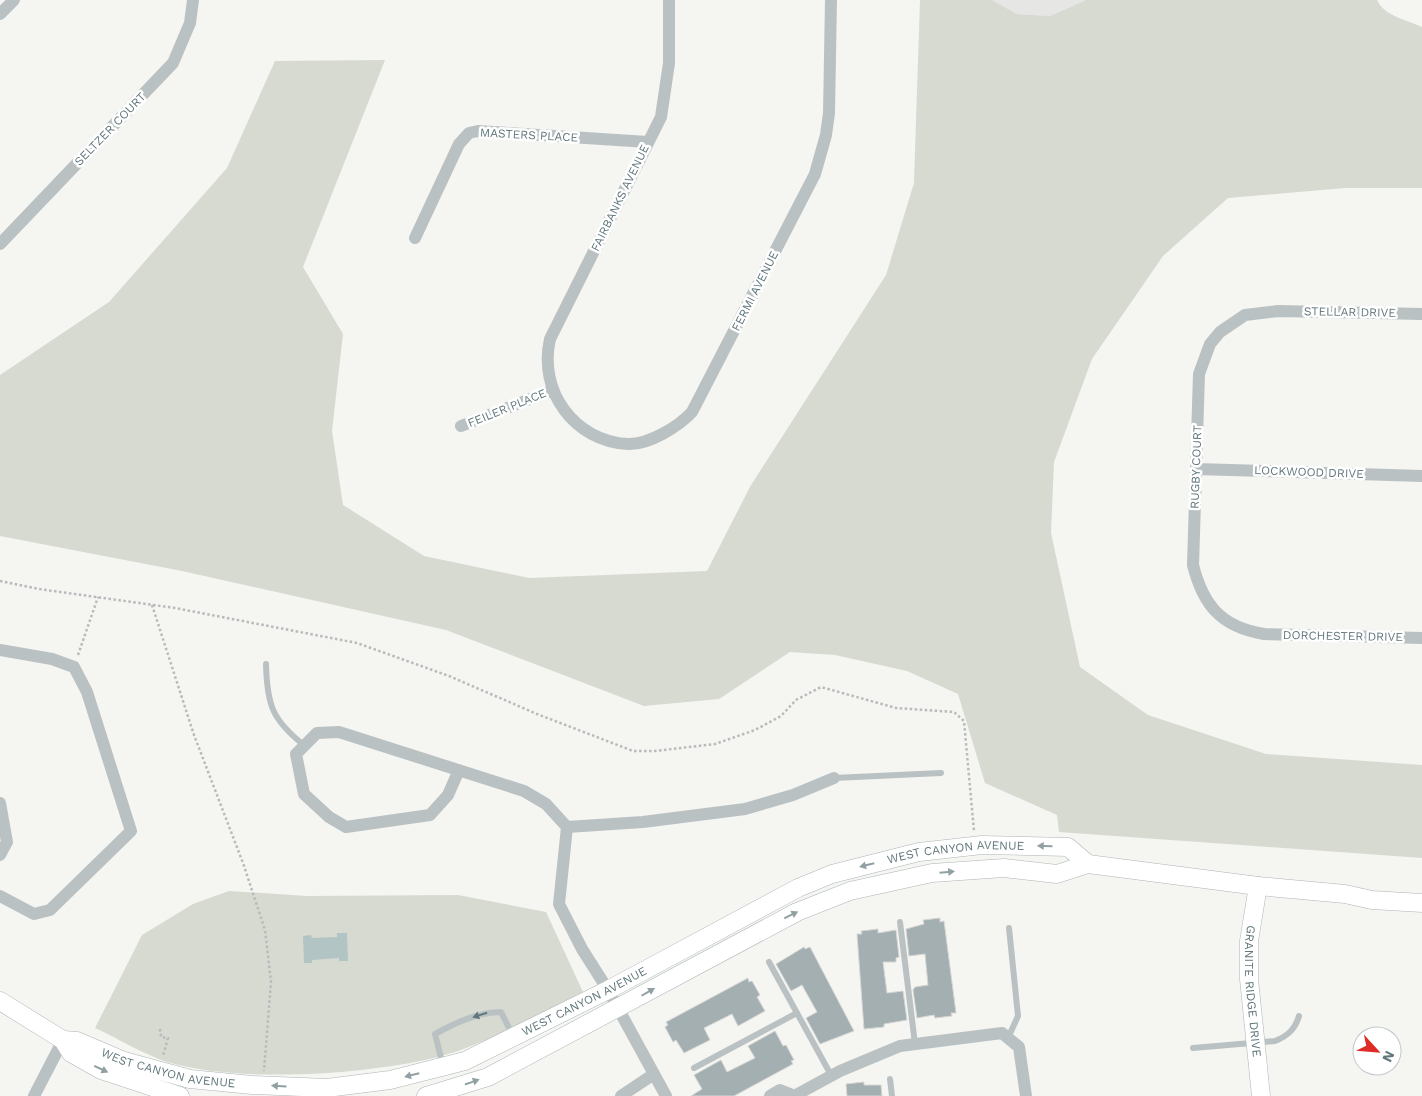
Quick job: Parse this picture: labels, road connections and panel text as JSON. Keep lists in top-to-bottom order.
{
  "streets": {
    "street": [
      "SELTZER COURT",
      "MASTERS PLACE",
      "FAIRBANKS AVENUE",
      "FERMI AVENUE",
      "STELLAR DRIVE",
      "FEILER PLACE",
      "RUGBY COURT",
      "LOCKWOOD DRIVE",
      "DORCHESTER DRIVE",
      "WEST CANYON AVENUE",
      "GRANITE RIDGE DRIVE"
    ]
  },
  "crossings": [
    ["MASTERS PLACE", "FAIRBANKS AVENUE"],
    ["FAIRBANKS AVENUE", "FERMI AVENUE"],
    ["FAIRBANKS AVENUE", "FEILER PLACE"],
    ["FERMI AVENUE", "FEILER PLACE"],
    ["STELLAR DRIVE", "RUGBY COURT"],
    ["RUGBY COURT", "LOCKWOOD DRIVE"],
    ["RUGBY COURT", "DORCHESTER DRIVE"],
    ["WEST CANYON AVENUE", "GRANITE RIDGE DRIVE"]
  ],
  "north": "bottom right"
}
